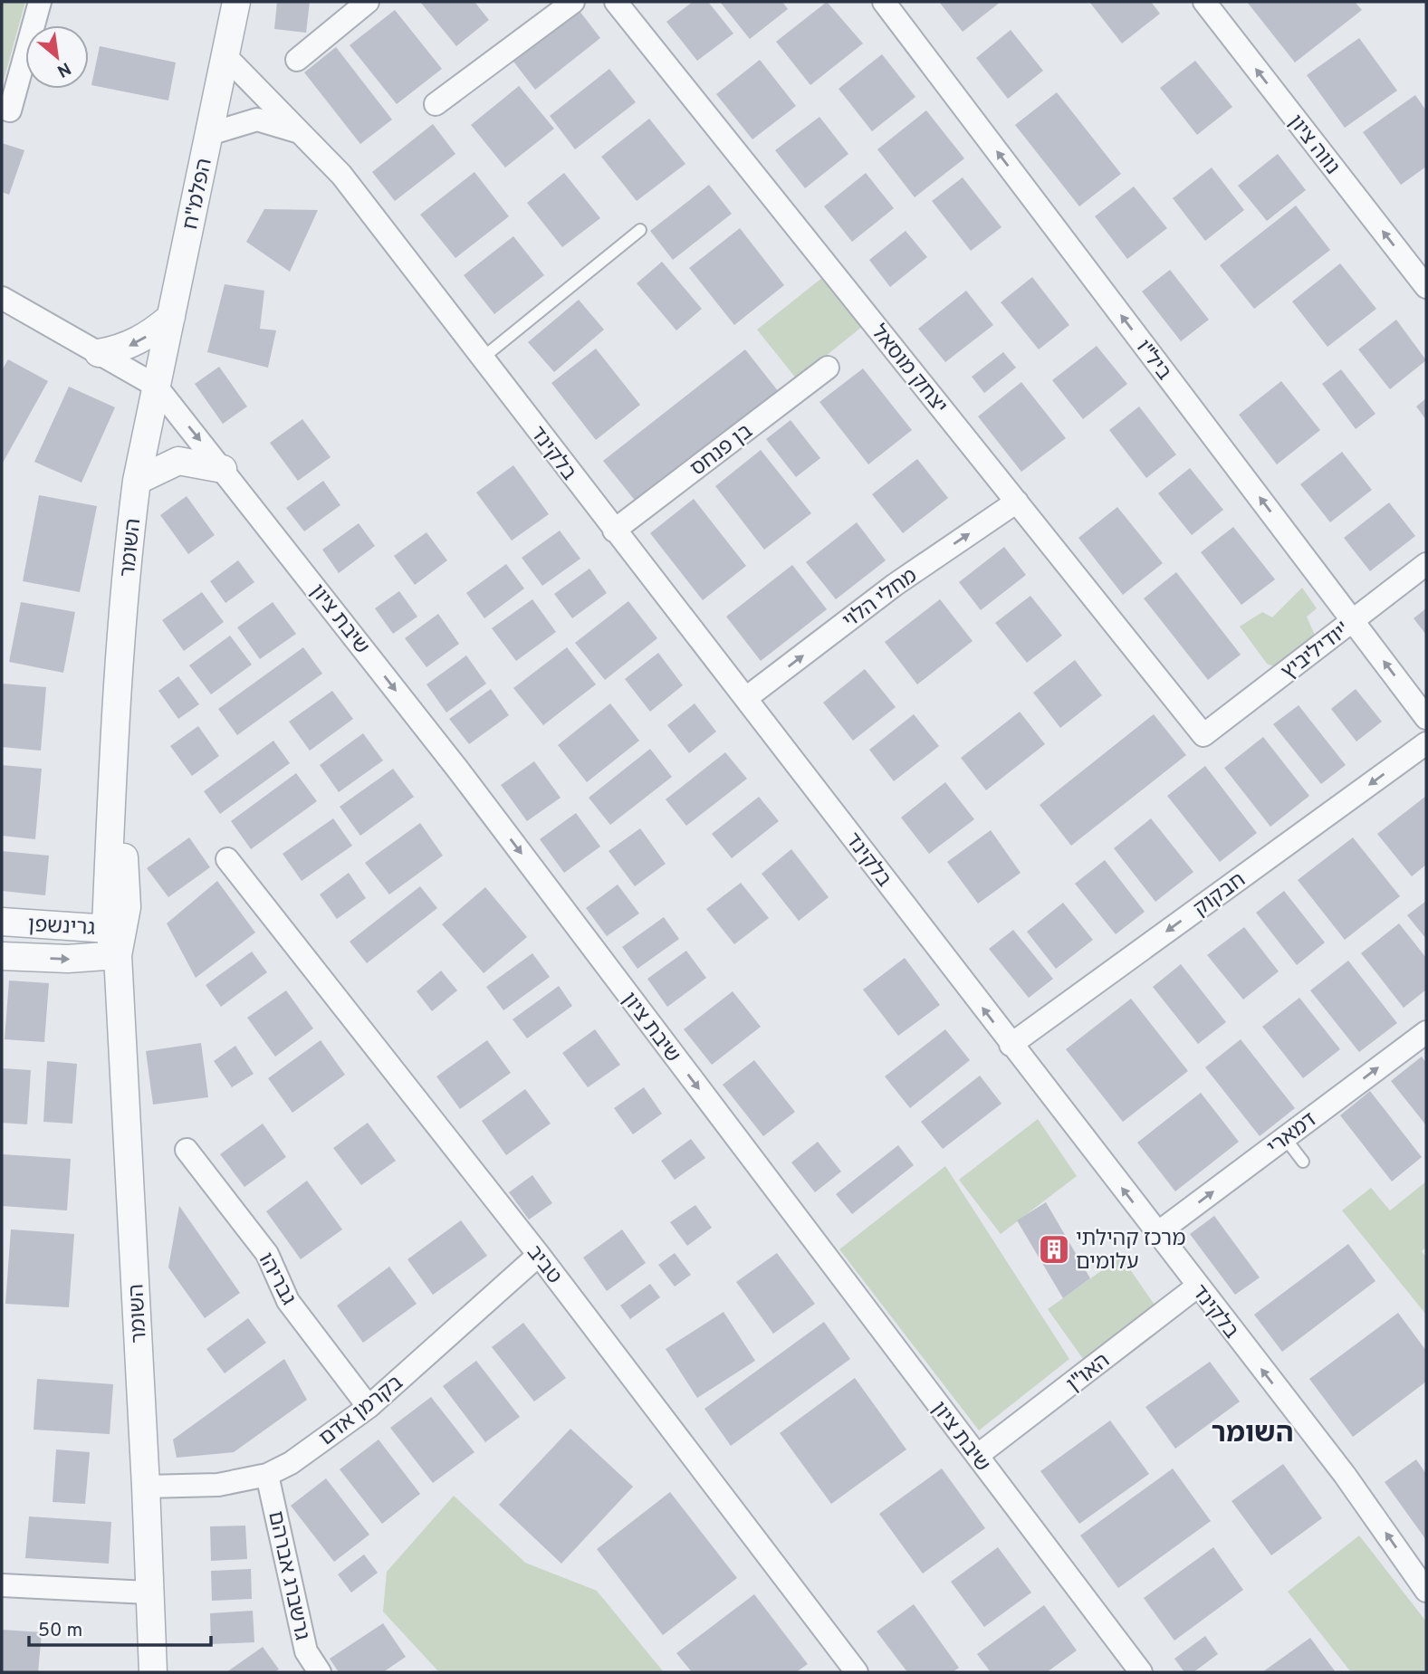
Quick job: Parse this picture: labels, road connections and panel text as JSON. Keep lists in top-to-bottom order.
{
  "streets": {
    "street": [
      "נווה ציון",
      "הפלמ\"ח",
      "ביל\"ו",
      "יצחק מוסאל",
      "בן פנחס",
      "בלקינד",
      "השומר",
      "מחלי הלוי",
      "שיבת ציון",
      "יודיליביץ'",
      "חבקוק",
      "גרינשפן",
      "דמארי",
      "טביב",
      "גבריהו",
      "האו\"ן",
      "בקרמן אדם",
      "גרשברג אברהם"
    ]
  },
  "crossings": [
    ["הפלמ\"ח", "בלקינד"],
    ["הפלמ\"ח", "השומר"],
    ["הפלמ\"ח", "שיבת ציון"],
    ["ביל\"ו", "יודיליביץ'"],
    ["יצחק מוסאל", "מחלי הלוי"],
    ["יצחק מוסאל", "יודיליביץ'"],
    ["בן פנחס", "בלקינד"],
    ["בלקינד", "מחלי הלוי"],
    ["בלקינד", "חבקוק"],
    ["בלקינד", "דמארי"],
    ["בלקינד", "האו\"ן"],
    ["השומר", "שיבת ציון"],
    ["השומר", "גרינשפן"],
    ["השומר", "בקרמן אדם"],
    ["שיבת ציון", "האו\"ן"],
    ["טביב", "בקרמן אדם"],
    ["גבריהו", "בקרמן אדם"],
    ["בקרמן אדם", "גרשברג אברהם"]
  ],
  "one_way": [
    "נווה ציון",
    "ביל\"ו",
    "בלקינד",
    "מחלי הלוי",
    "שיבת ציון",
    "חבקוק",
    "דמארי"
  ],
  "districts": ["השומר"],
  "places": {
    "building": ["מרכז קהילתי עלומים"]
  },
  "scale_bar": "50 m",
  "north": "bottom right"
}
